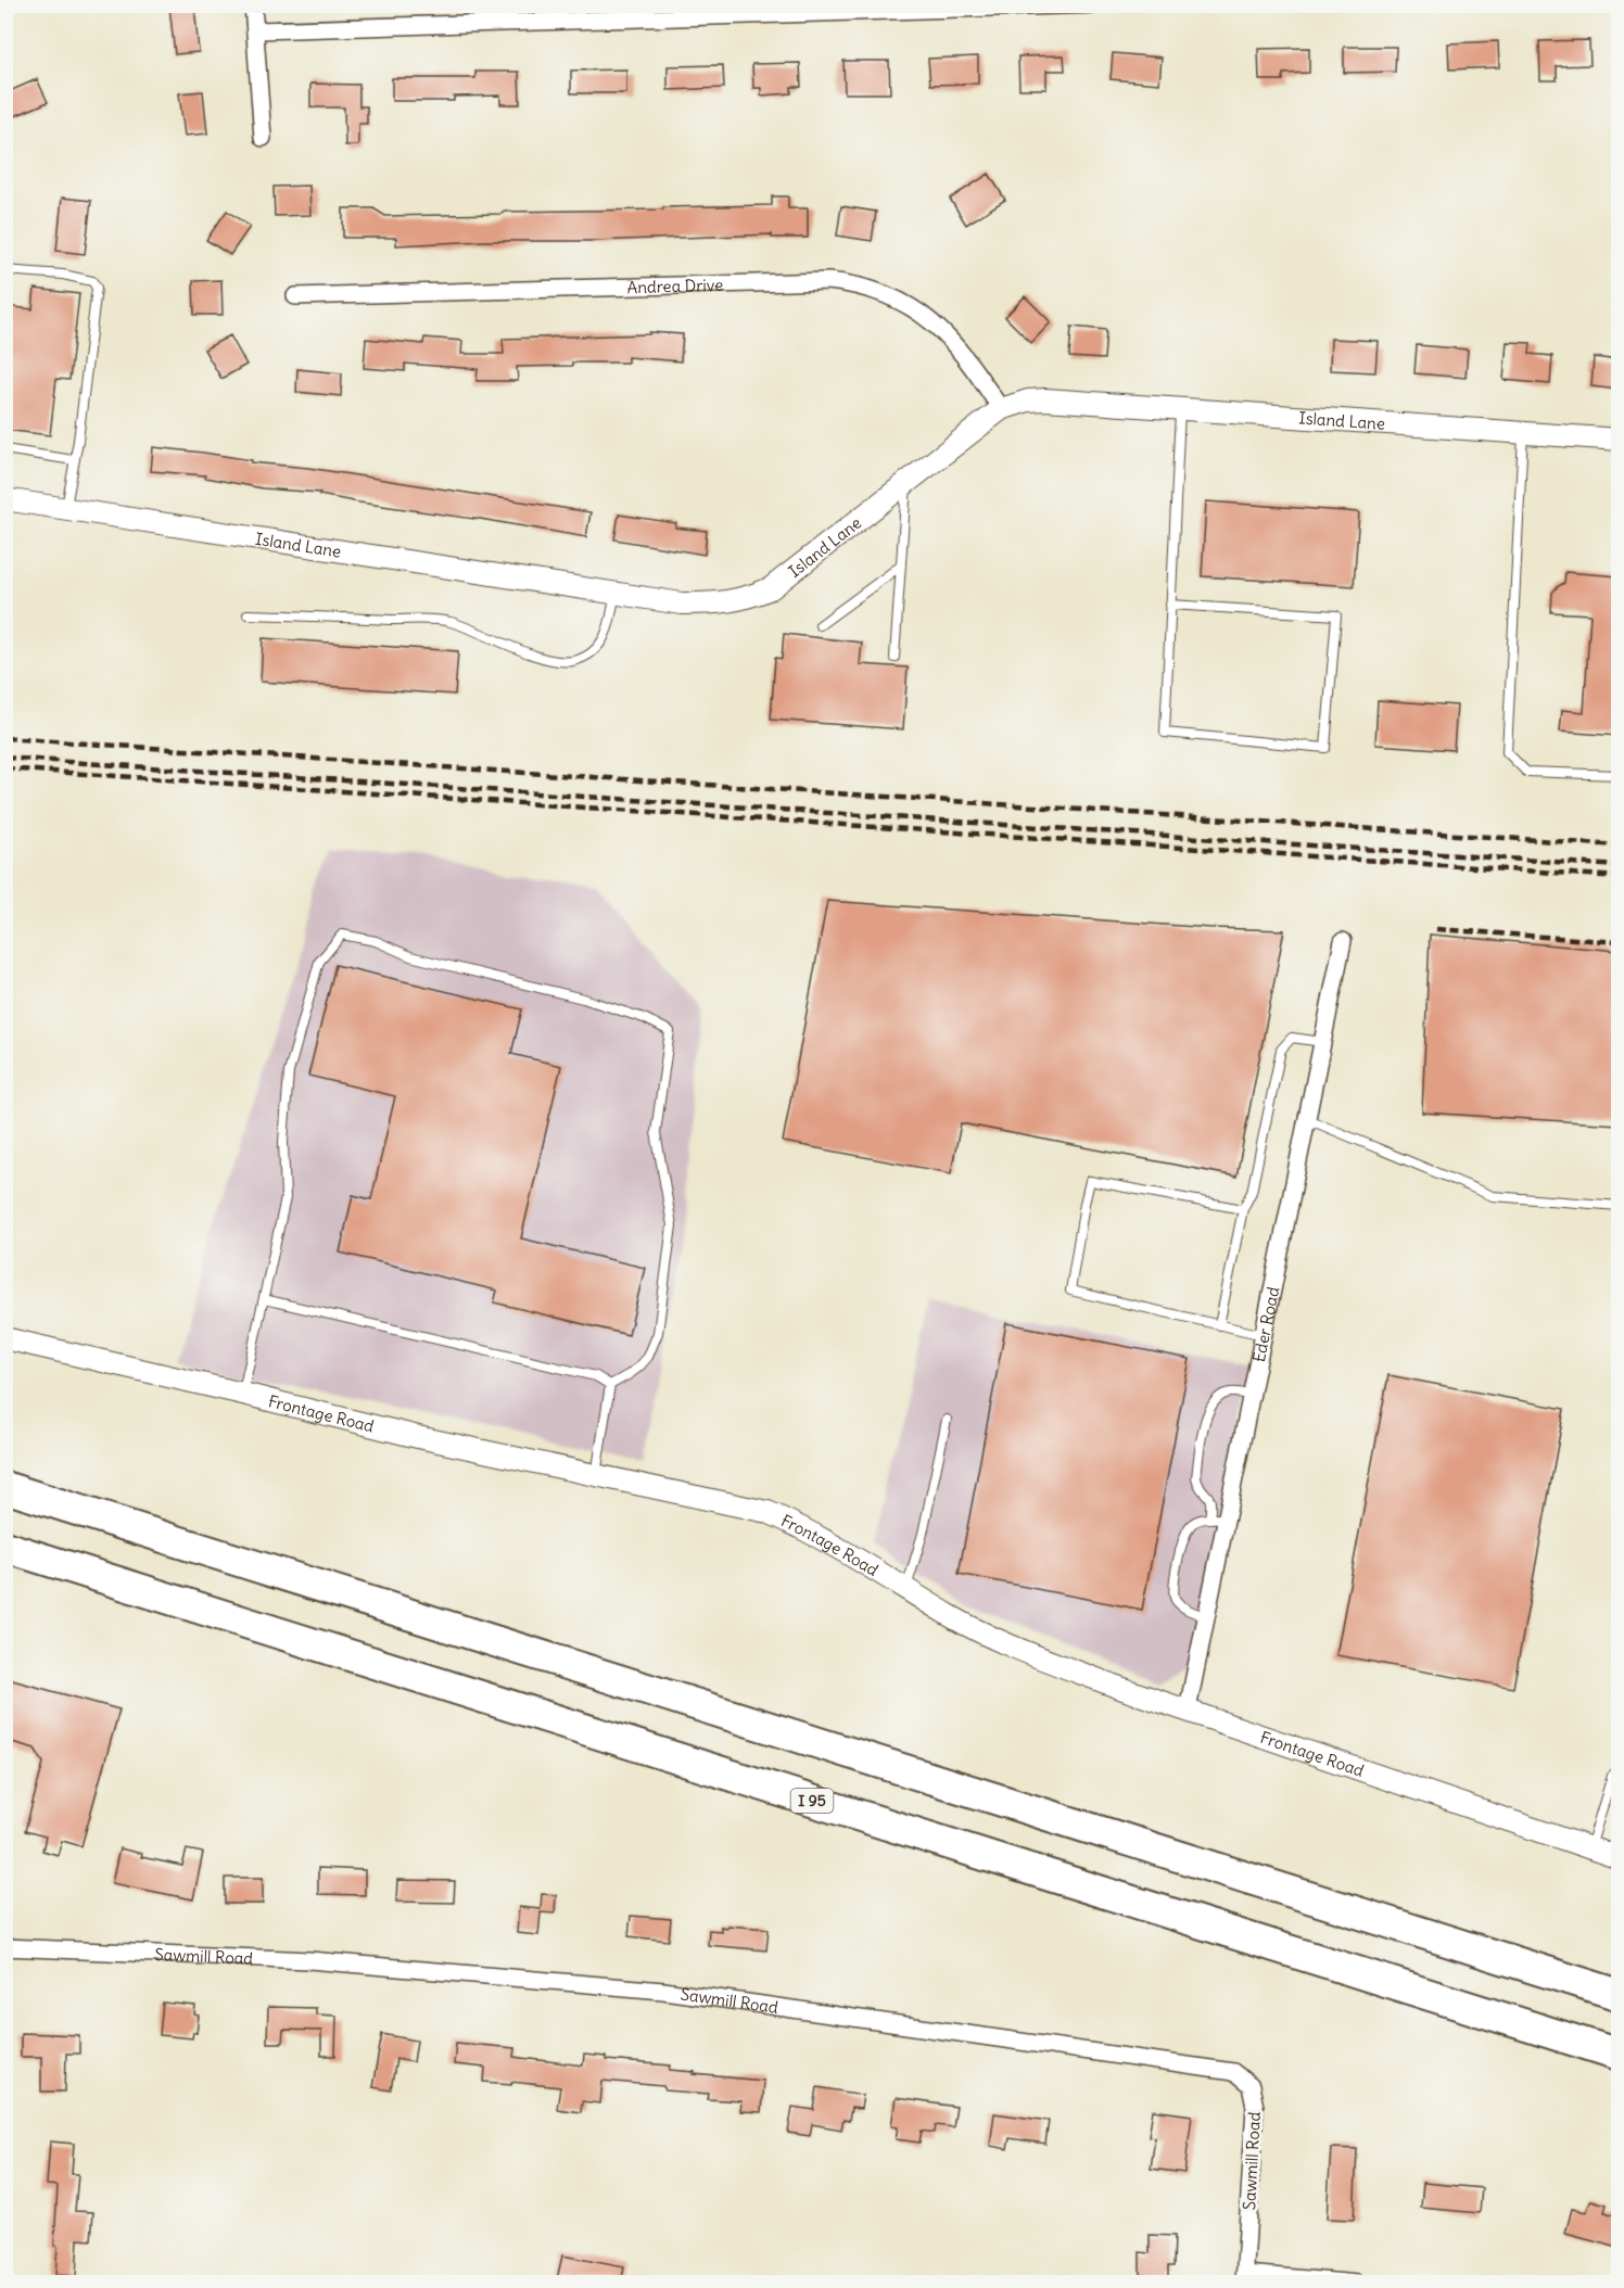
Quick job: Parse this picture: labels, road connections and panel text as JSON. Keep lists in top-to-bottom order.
{
  "streets": {
    "highway": ["I 95"],
    "street": [
      "Andrea Drive",
      "Island Lane",
      "Eder Road",
      "Frontage Road",
      "Sawmill Road"
    ]
  },
  "crossings": [
    ["Andrea Drive", "Island Lane"],
    ["Eder Road", "Frontage Road"]
  ]
}
